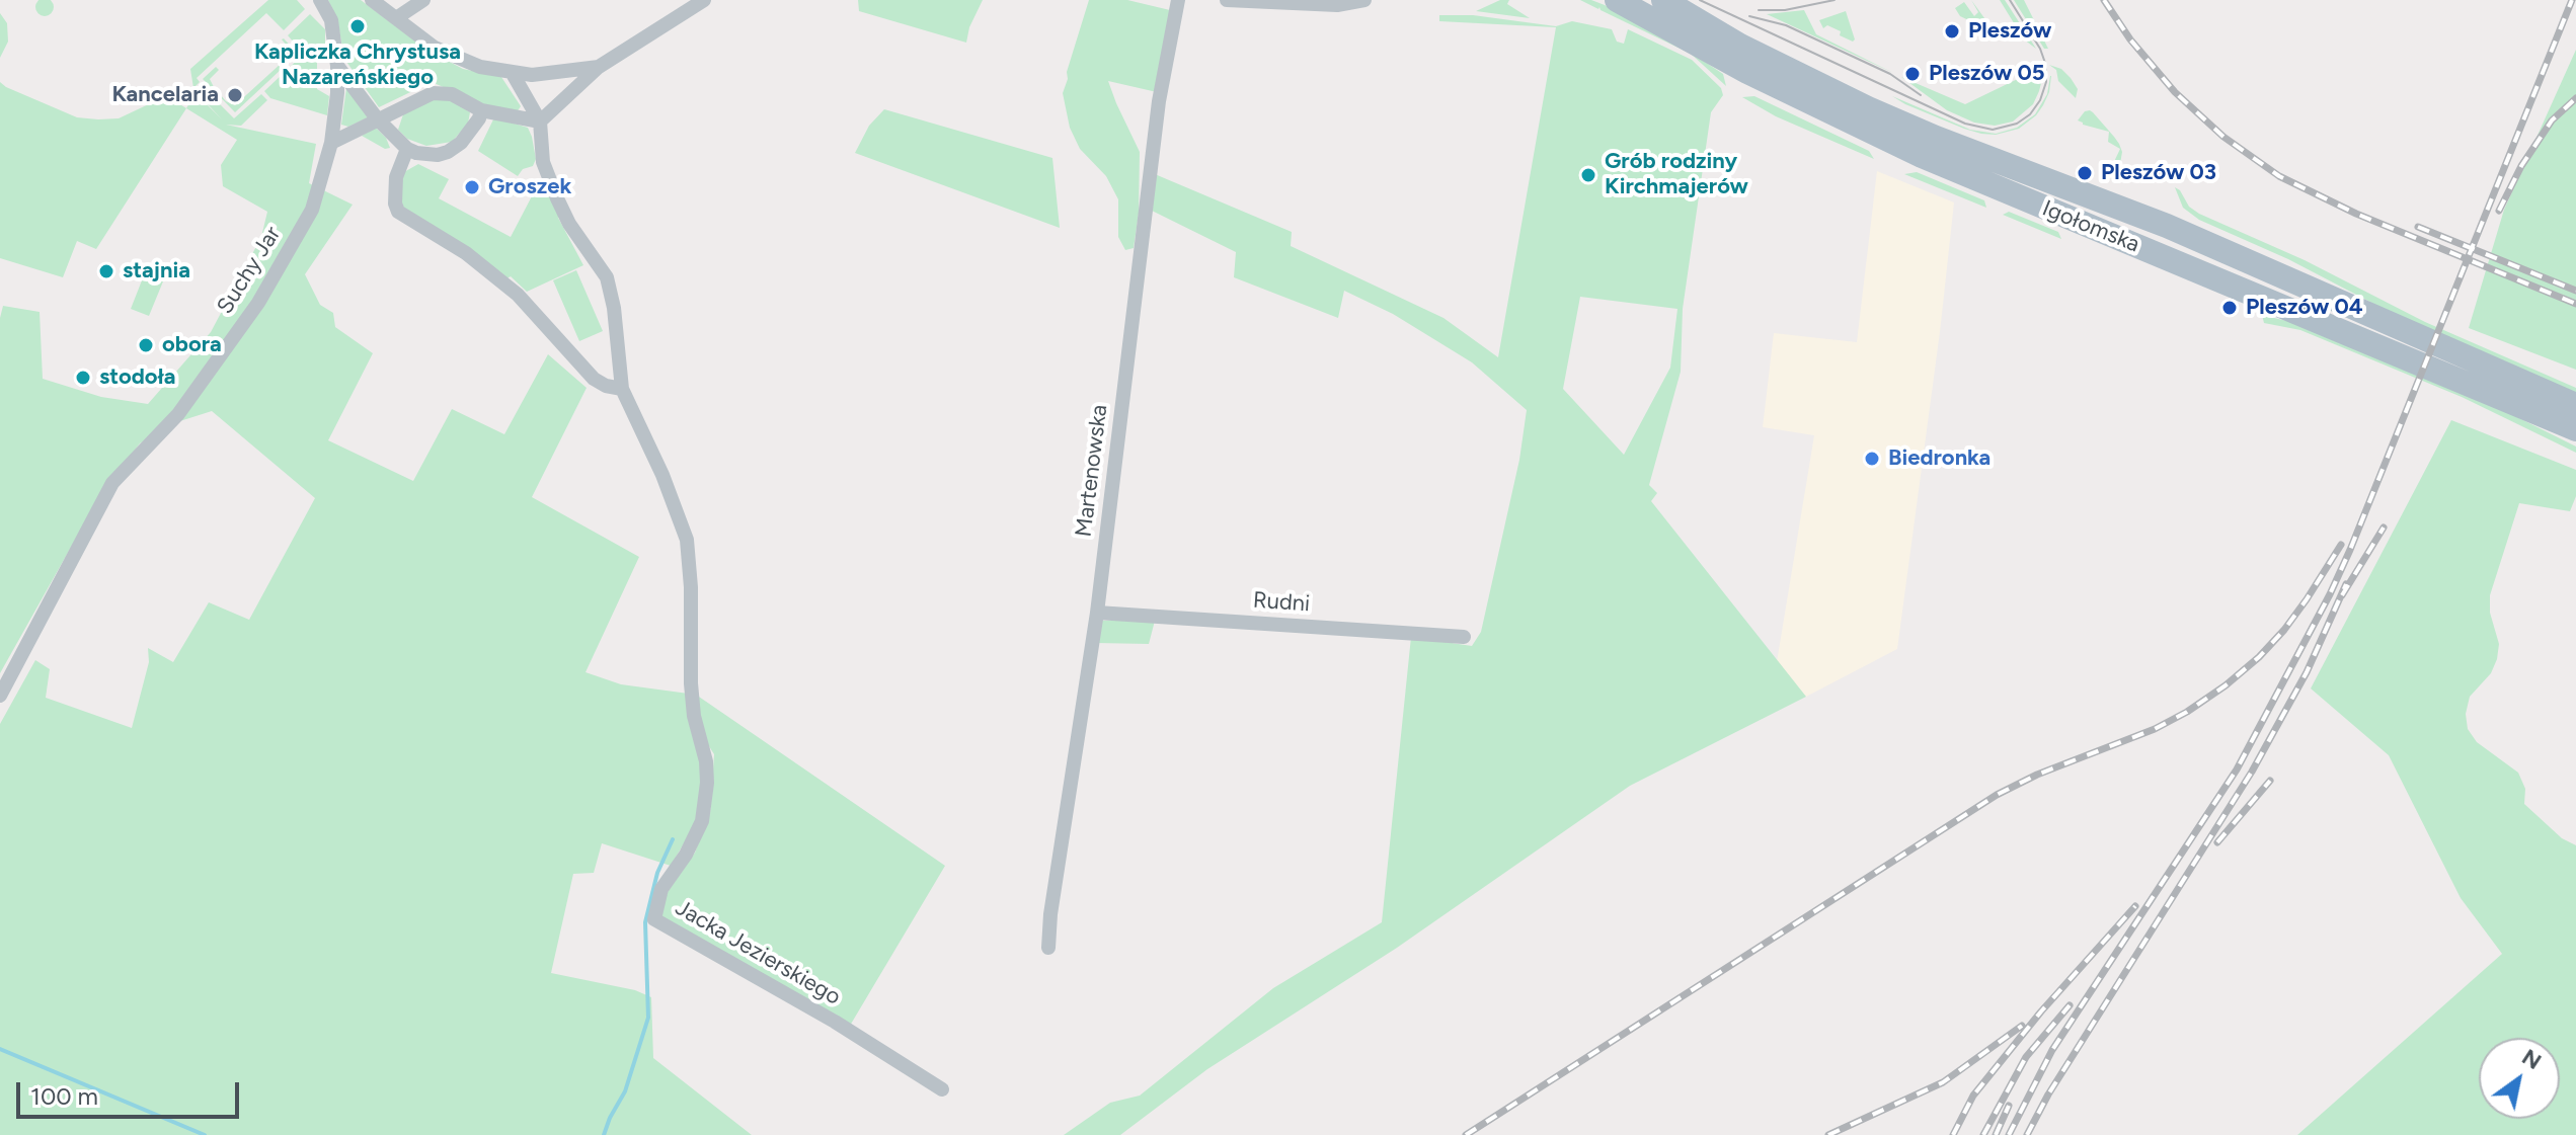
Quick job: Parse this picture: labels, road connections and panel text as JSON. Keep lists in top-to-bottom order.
{
  "streets": {
    "main road": ["Igołomska"],
    "street": [
      "Suchy Jar",
      "Martenowska",
      "Rudni",
      "Jacka Jezierskiego"
    ]
  },
  "crossings": [
    ["Martenowska", "Rudni"]
  ],
  "places": [
    "Kapliczka Chrystusa Nazareńskiego",
    "Pleszów",
    "Pleszów 05",
    "Kancelaria",
    "Pleszów 03",
    "Grób rodziny Kirchmajerów",
    "Groszek",
    "stajnia",
    "Pleszów 04",
    "obora",
    "stodoła",
    "Biedronka"
  ],
  "scale_bar": "100 m",
  "north": "top right"
}
